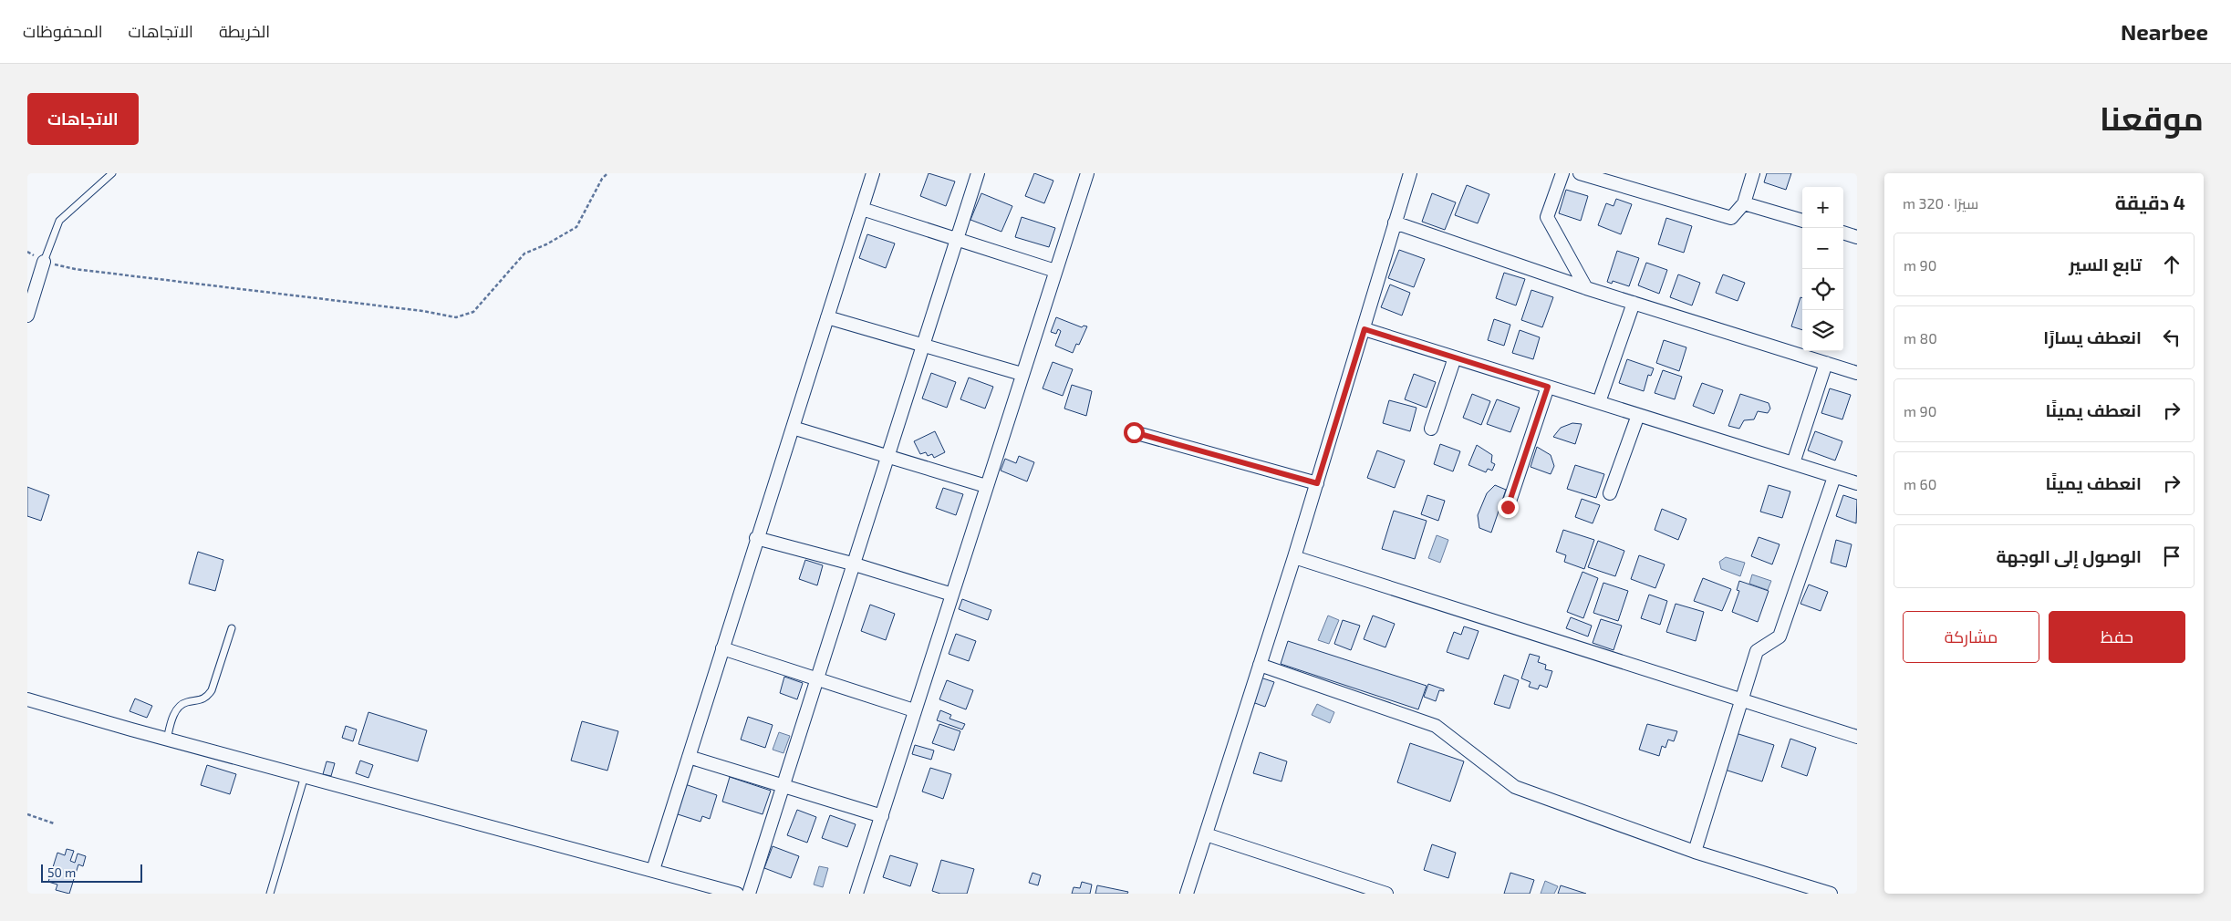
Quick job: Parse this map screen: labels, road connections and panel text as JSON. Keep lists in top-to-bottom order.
{
  "scale_bar": "50 m",
  "page": {
    "header": "Nearbee",
    "nav": ["الخريطة", "الاتجاهات", "المحفوظات"],
    "title": "موقعنا",
    "buttons": [
      "الاتجاهات",
      ["حفظ", "مشاركة"]
    ],
    "heading": ["4 دقيقة", "سيرًا · 320 m"],
    "map_buttons": ["+", "−"],
    "list": [
      ["تابع السير", "90 m"],
      ["انعطف يسارًا", "80 m"],
      ["انعطف يمينًا", "90 m"],
      ["انعطف يمينًا", "60 m"],
      "الوصول إلى الوجهة"
    ],
    "scale": "50 m"
  }
}
